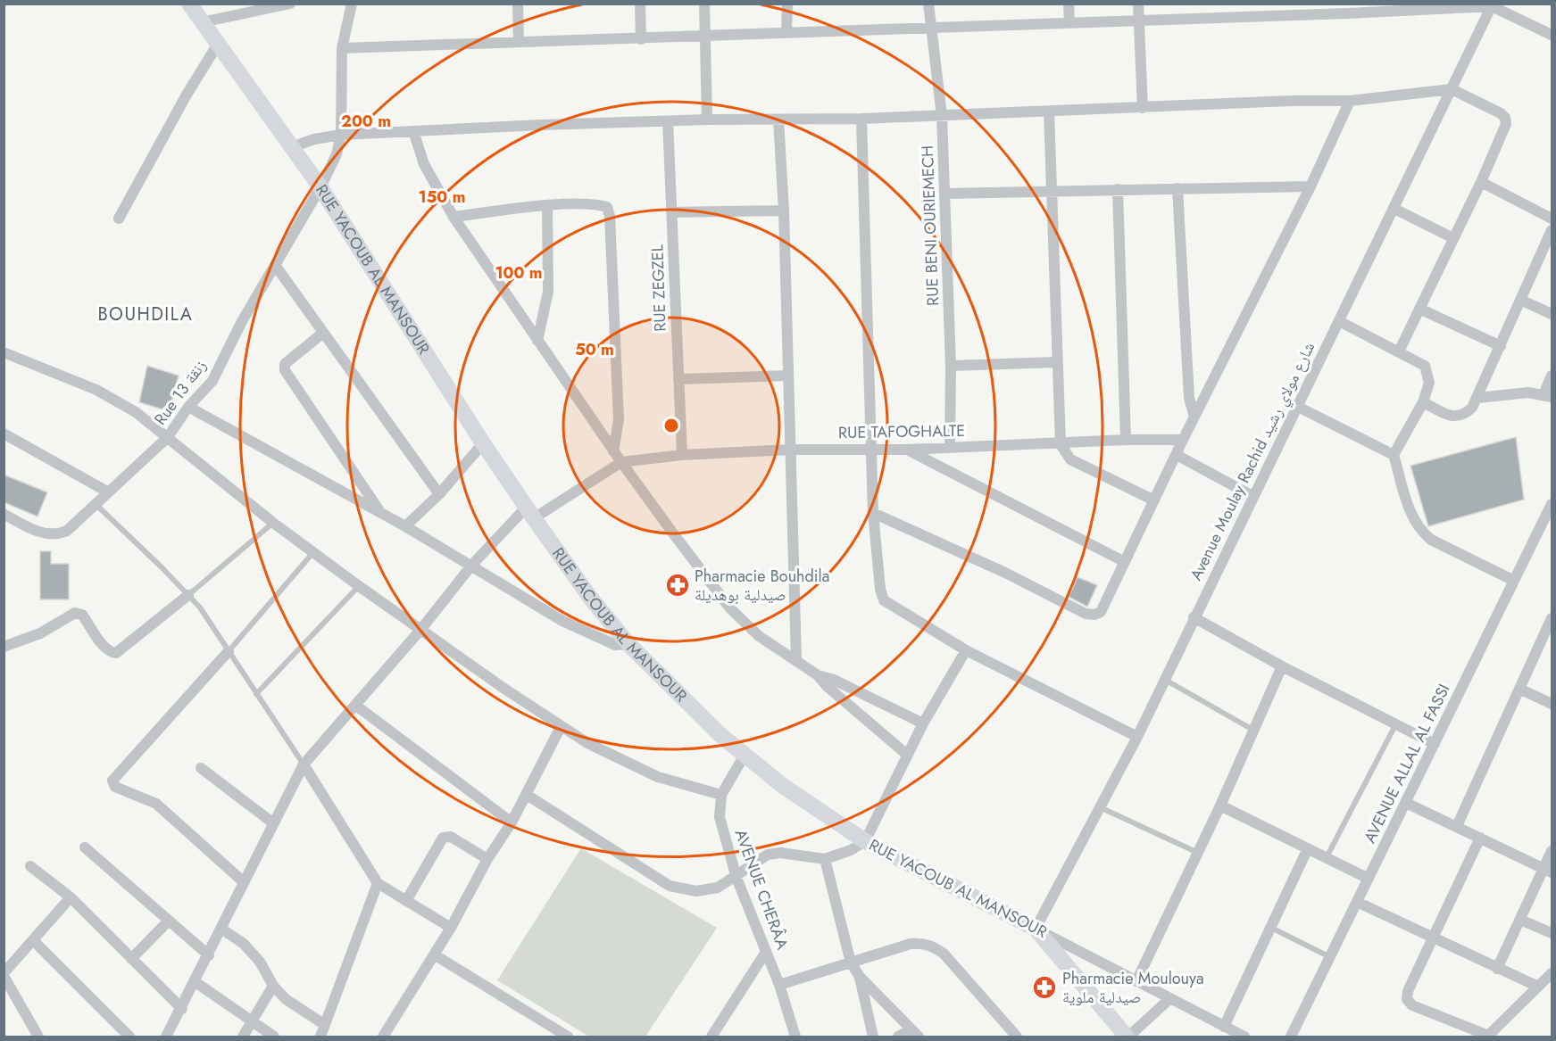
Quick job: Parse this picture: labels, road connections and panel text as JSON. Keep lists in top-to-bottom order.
{
  "streets": {
    "street": [
      "RUE BENI OURIEMECH",
      "RUE YACOUB AL MANSOUR",
      "RUE ZEGZEL",
      "Rue 13 زنقة",
      "RUE TAFOGHALTE",
      "Avenue Moulay Rachid شارع مولاي رشيد",
      "AVENUE ALLAL AL FASSI",
      "AVENUE CHERÂA"
    ]
  },
  "crossings": [
    ["RUE BENI OURIEMECH", "RUE TAFOGHALTE"],
    ["RUE YACOUB AL MANSOUR", "Rue 13 زنقة"],
    ["RUE YACOUB AL MANSOUR", "Avenue Moulay Rachid شارع مولاي رشيد"],
    ["RUE YACOUB AL MANSOUR", "AVENUE CHERÂA"],
    ["RUE ZEGZEL", "RUE TAFOGHALTE"]
  ],
  "districts": ["BOUHDILA"],
  "places": {
    "pharmacy": ["Pharmacie Bouhdila صيدلية بوهديلة", "Pharmacie Moulouya صيدلية ملوية"]
  },
  "rings": [
    "200 m",
    "150 m",
    "100 m",
    "50 m"
  ]
}
